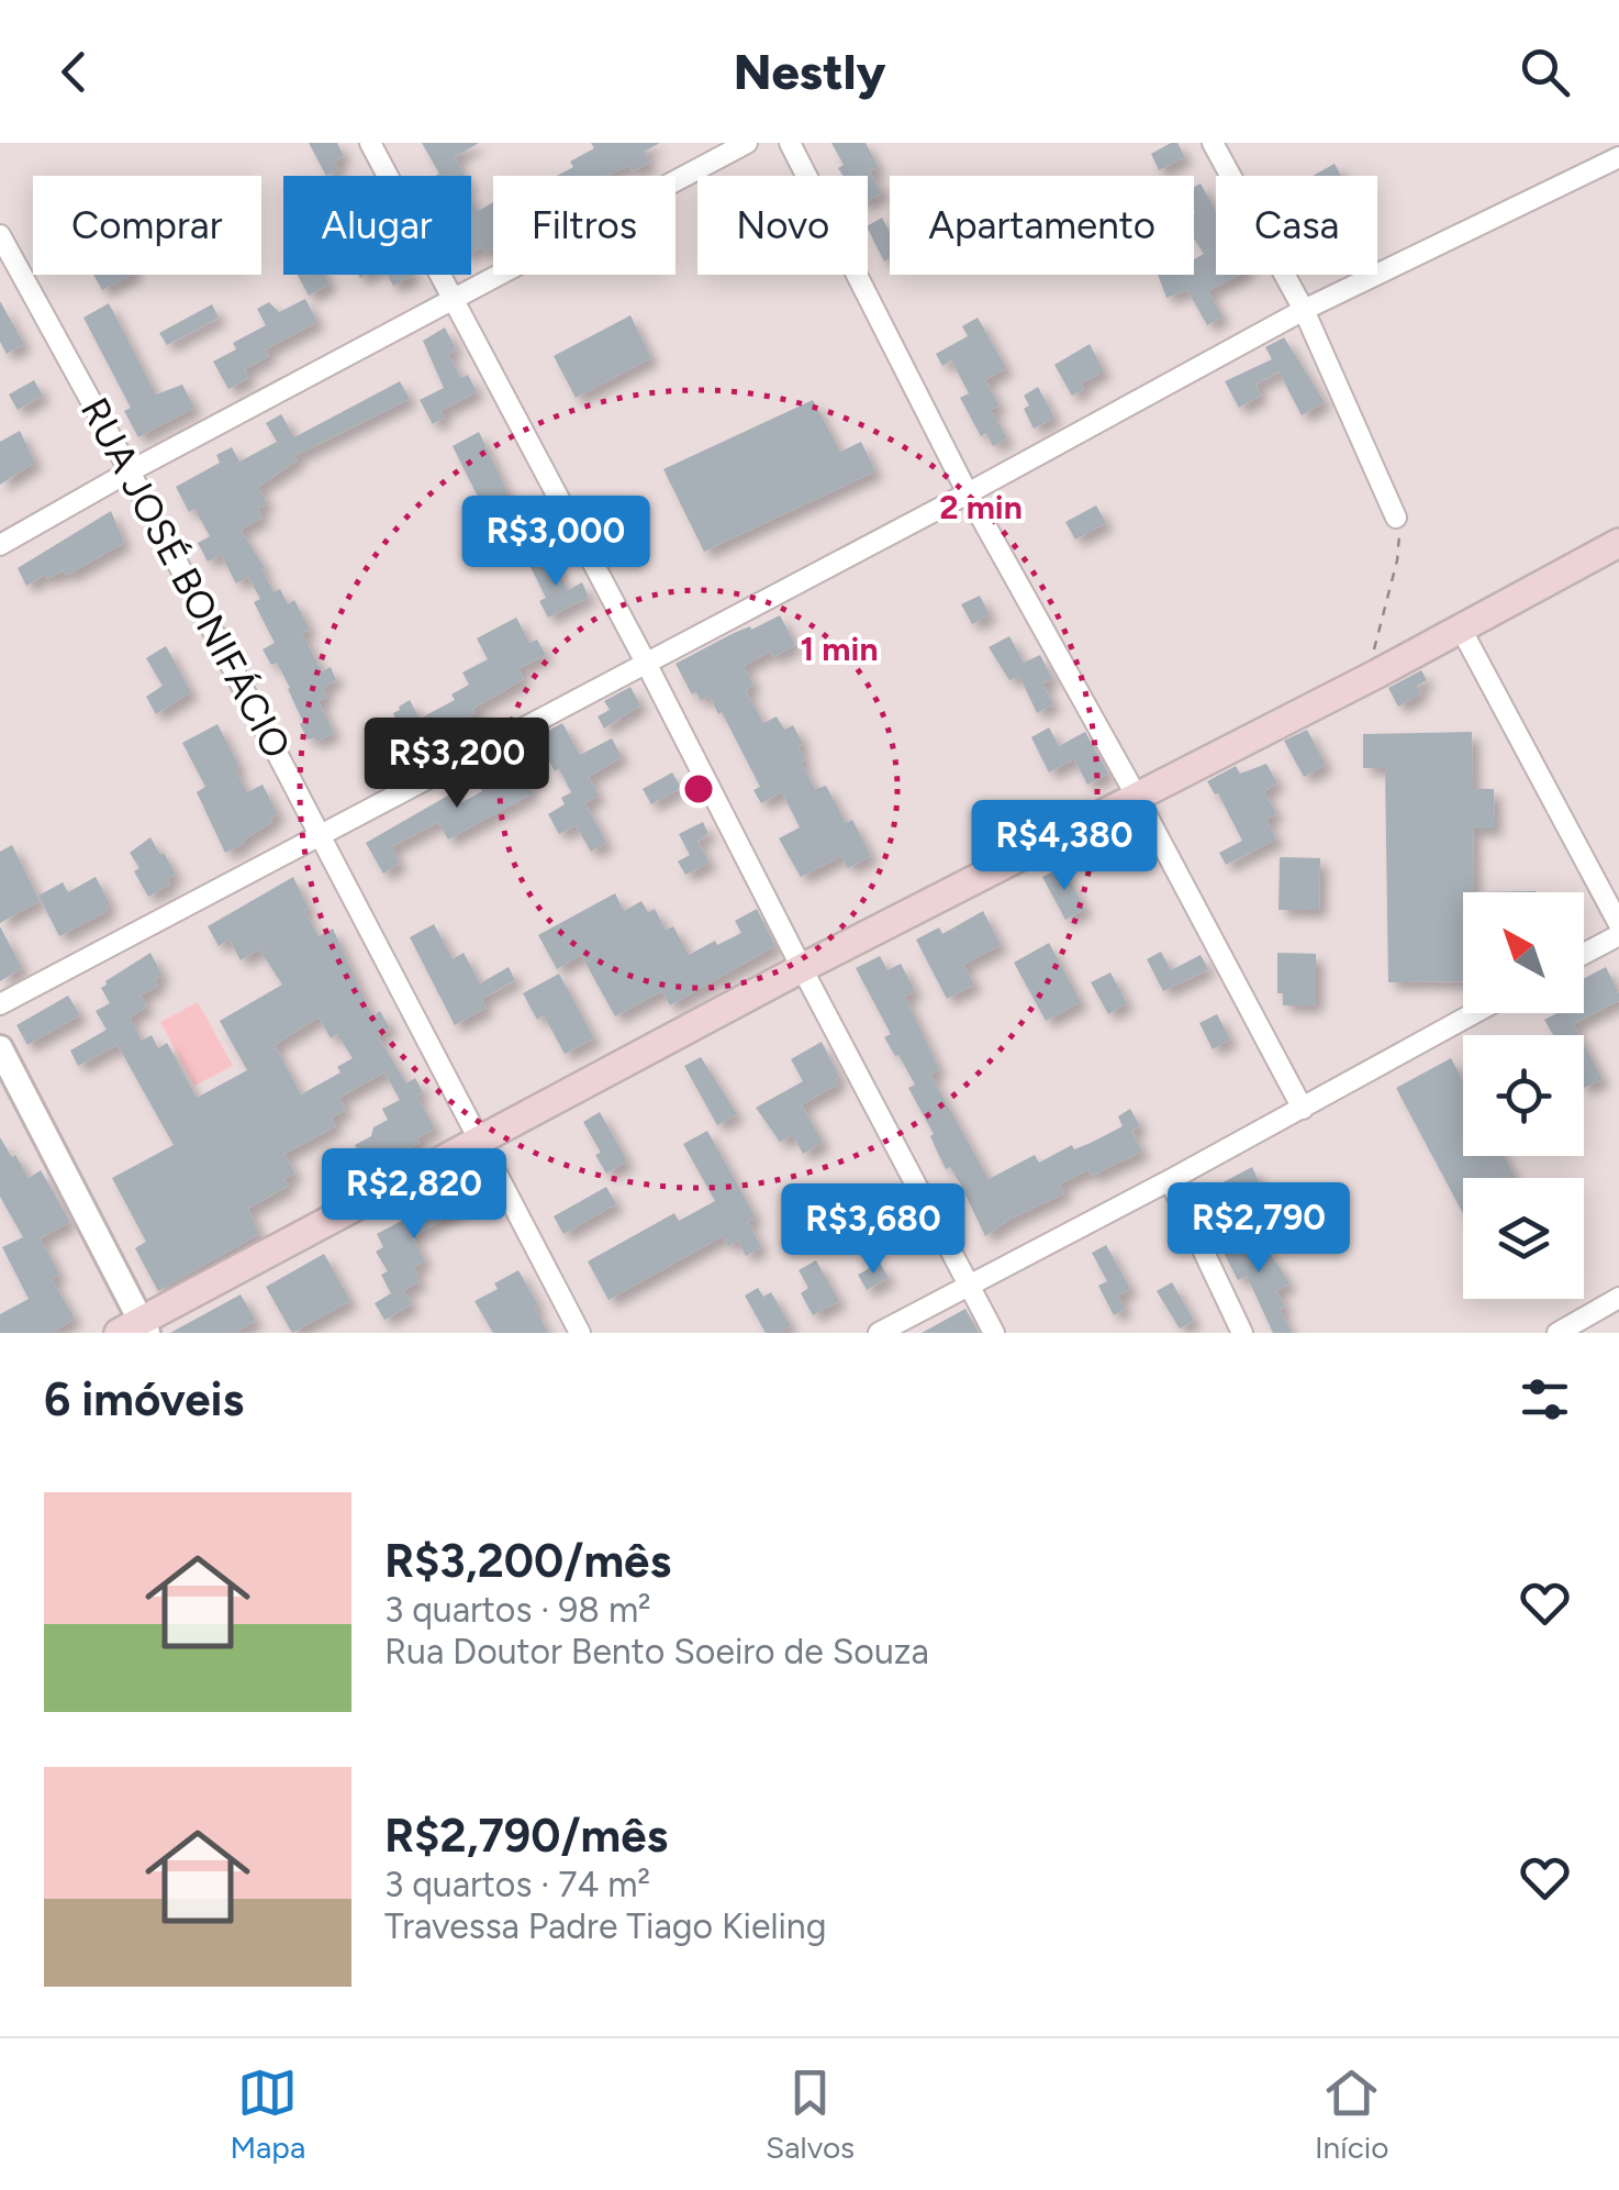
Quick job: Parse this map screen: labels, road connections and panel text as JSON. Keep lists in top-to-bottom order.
{
  "streets": {
    "street": ["RUA JOSÉ BONIFÁCIO"]
  },
  "north": "top left",
  "page": {
    "header": "Nestly",
    "chip": [
      "Comprar",
      "Alugar",
      "Filtros",
      "Novo",
      "Apartamento",
      "Casa"
    ],
    "price": [
      "R$3,000",
      "R$3,200",
      "R$4,380",
      "R$2,820",
      "R$2,790",
      "R$3,680"
    ],
    "heading": "6 imóveis",
    "list": [
      {
        "name": "R$3,200/mês",
        "note": "3 quartos · 98 m² · Rua Doutor Bento Soeiro de Souza"
      },
      {
        "name": "R$2,790/mês",
        "note": "3 quartos · 74 m² · Travessa Padre Tiago Kieling"
      }
    ],
    "tabs": ["Mapa", "Salvos", "Início"]
  },
  "rings": ["2 min", "1 min"]
}
